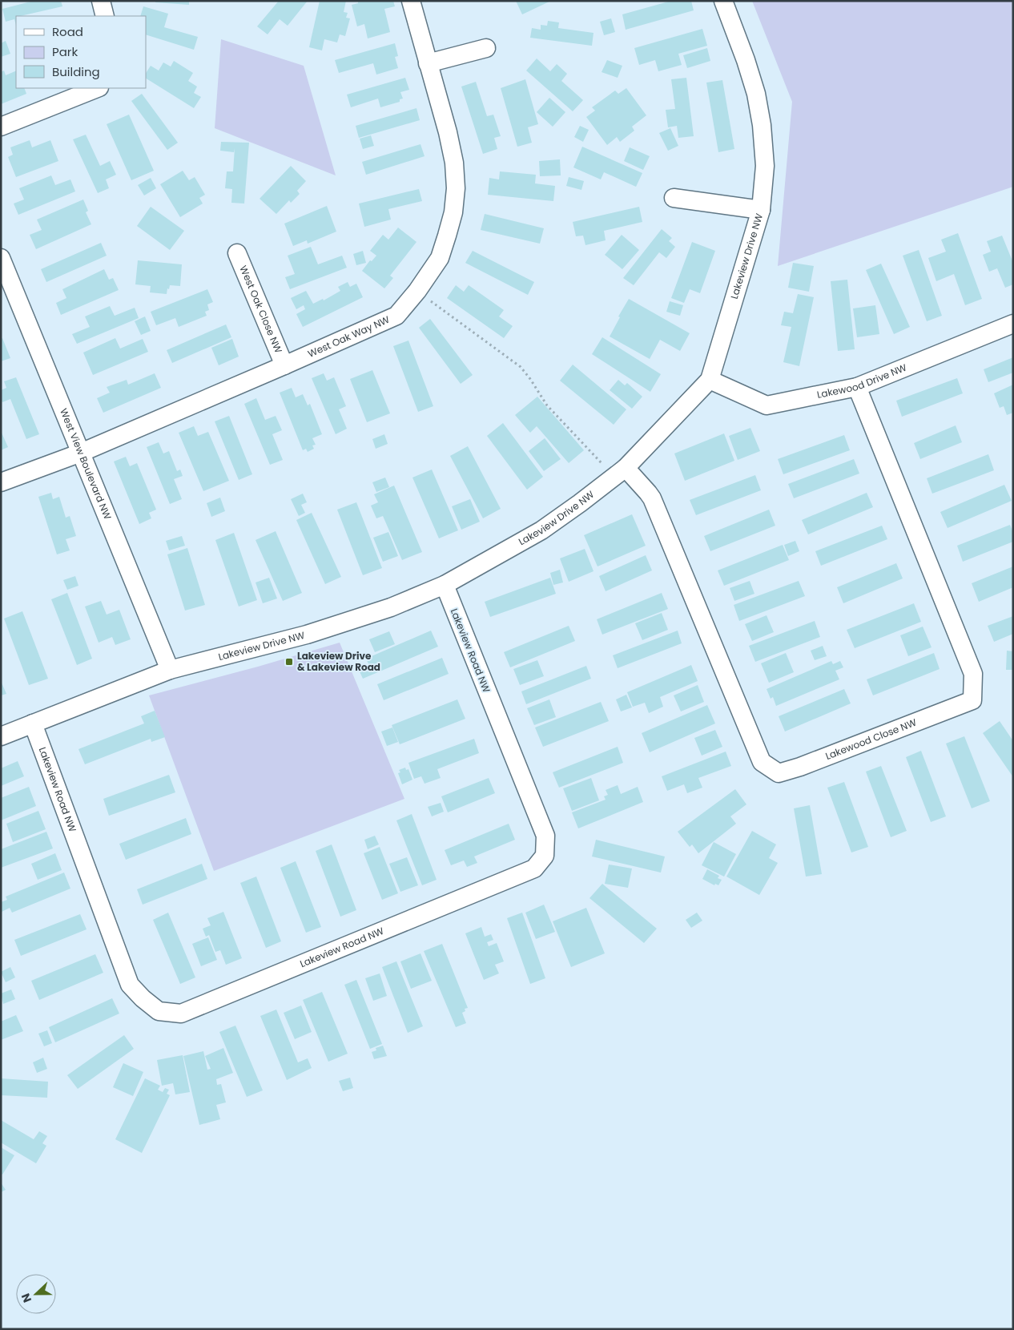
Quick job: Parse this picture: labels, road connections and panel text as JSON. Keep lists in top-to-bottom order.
{
  "streets": {
    "street": [
      "Lakeview Drive NW",
      "West Oak Close NW",
      "West Oak Way NW",
      "Lakewood Drive NW",
      "West View Boulevard NW",
      "Lakeview Road NW",
      "Lakewood Close NW"
    ]
  },
  "crossings": [
    ["Lakeview Drive NW", "Lakewood Drive NW"],
    ["Lakeview Drive NW", "West View Boulevard NW"],
    ["Lakeview Drive NW", "Lakeview Road NW"],
    ["Lakeview Drive NW", "Lakewood Close NW"],
    ["West Oak Close NW", "West Oak Way NW"],
    ["West Oak Way NW", "West View Boulevard NW"],
    ["Lakewood Drive NW", "Lakewood Close NW"]
  ],
  "places": {
    "transit": ["Lakeview Drive & Lakeview Road"]
  },
  "legend": ["Road", "Park", "Building"],
  "north": "left"
}
